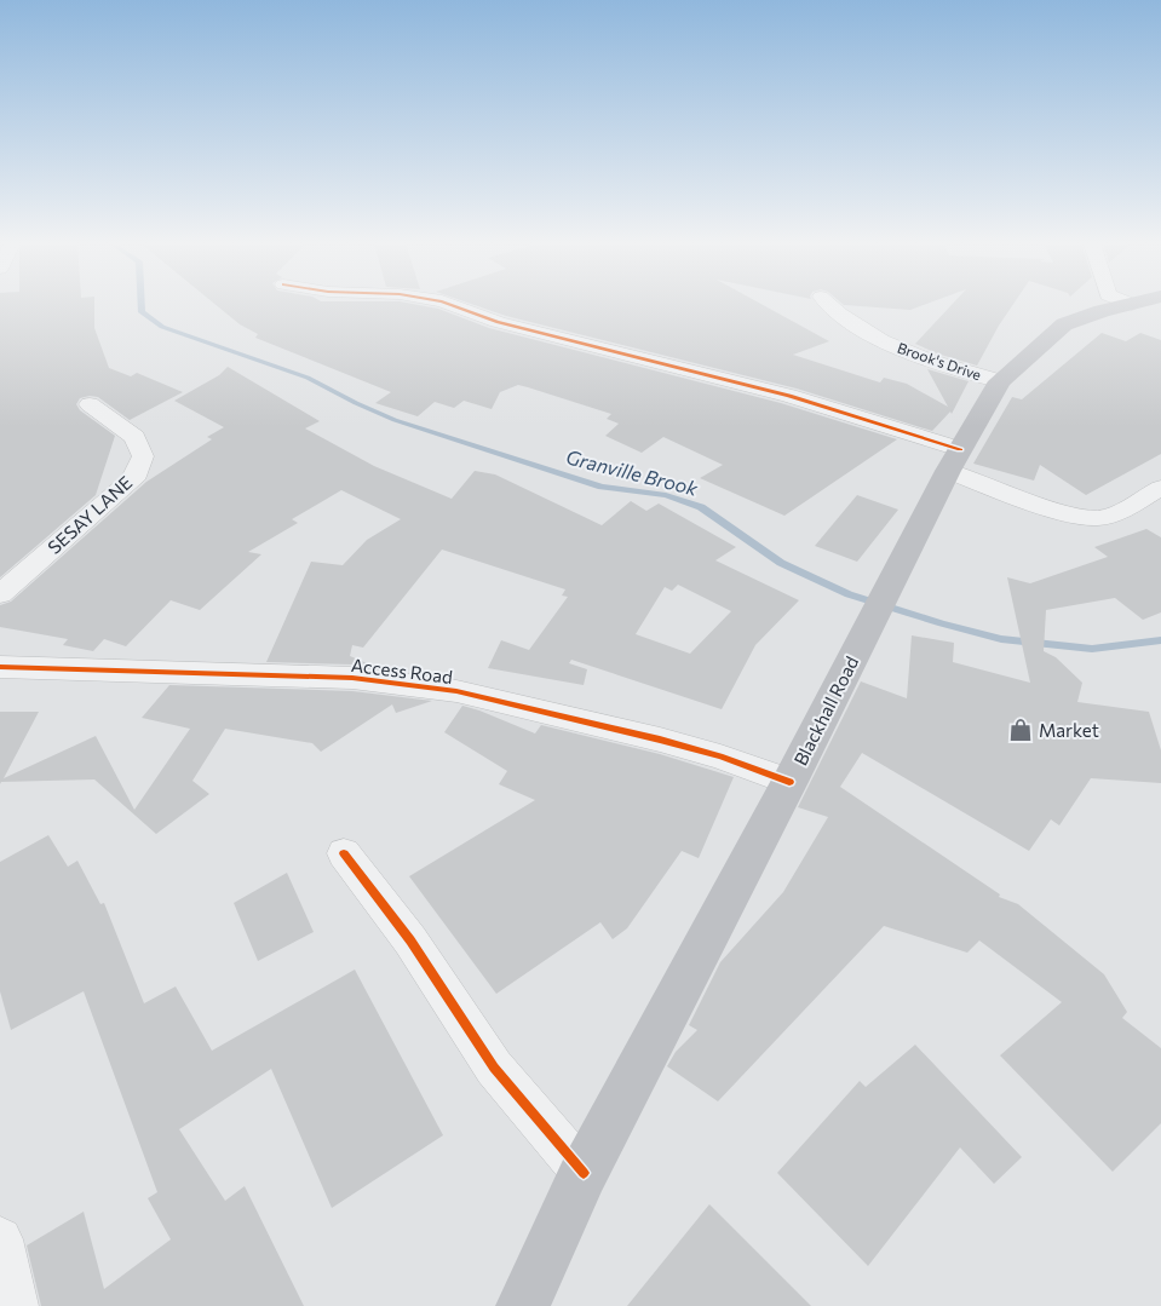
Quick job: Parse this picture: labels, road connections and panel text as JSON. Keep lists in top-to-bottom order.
{
  "streets": {
    "main road": ["Blackhall Road"],
    "street": ["Brook's Drive", "SESAY LANE", "Access Road"]
  },
  "crossings": [
    ["Brook's Drive", "Blackhall Road"],
    ["Access Road", "Blackhall Road"]
  ],
  "water": ["Granville Brook"],
  "places": {
    "shop": ["Market"]
  }
}
